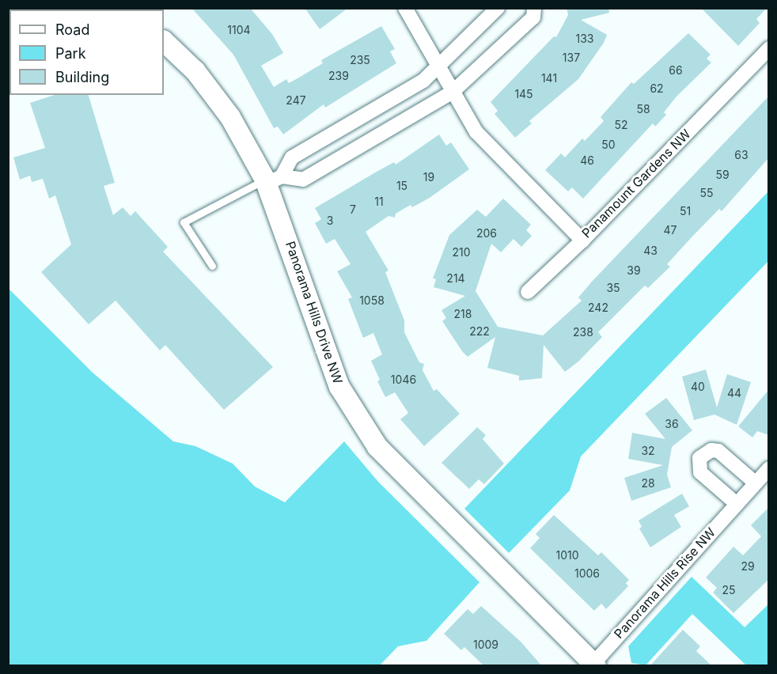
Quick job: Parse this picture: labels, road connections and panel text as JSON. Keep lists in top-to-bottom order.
{
  "streets": {
    "street": ["Panamount Gardens NW", "Panorama Hills Drive NW", "Panorama Hills Rise NW"]
  },
  "crossings": [
    ["Panorama Hills Drive NW", "Panorama Hills Rise NW"]
  ],
  "house_numbers": [
    "1104",
    "133",
    "137",
    "235",
    "66",
    "239",
    "141",
    "62",
    "145",
    "247",
    "58",
    "52",
    "50",
    "63",
    "46",
    "59",
    "19",
    "15",
    "55",
    "11",
    "7",
    "51",
    "3",
    "47",
    "206",
    "43",
    "210",
    "39",
    "214",
    "35",
    "1058",
    "242",
    "218",
    "222",
    "238",
    "1046",
    "40",
    "44",
    "36",
    "32",
    "28",
    "1010",
    "29",
    "1006",
    "25",
    "1009"
  ],
  "legend": ["Road", "Park", "Building"]
}
